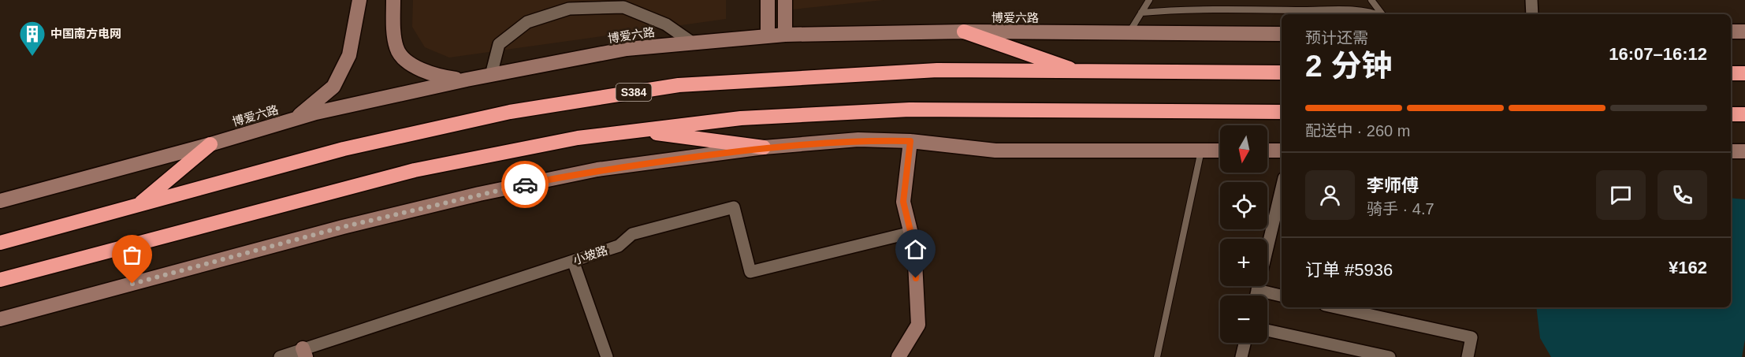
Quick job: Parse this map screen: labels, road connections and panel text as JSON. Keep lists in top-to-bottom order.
{
  "streets": {
    "highway": ["S384"],
    "street": ["博爱六路", "小坡路"]
  },
  "places": {
    "building": ["中国南方电网"]
  },
  "north": "bottom",
  "page": {
    "heading": ["2 分钟", "预计还需", "16:07–16:12"],
    "panel": [
      "李师傅",
      "骑手 · 4.7",
      "订单 #5936",
      "¥162"
    ],
    "bar": "配送中 · 260 m",
    "map_buttons": ["+", "−"]
  }
}
